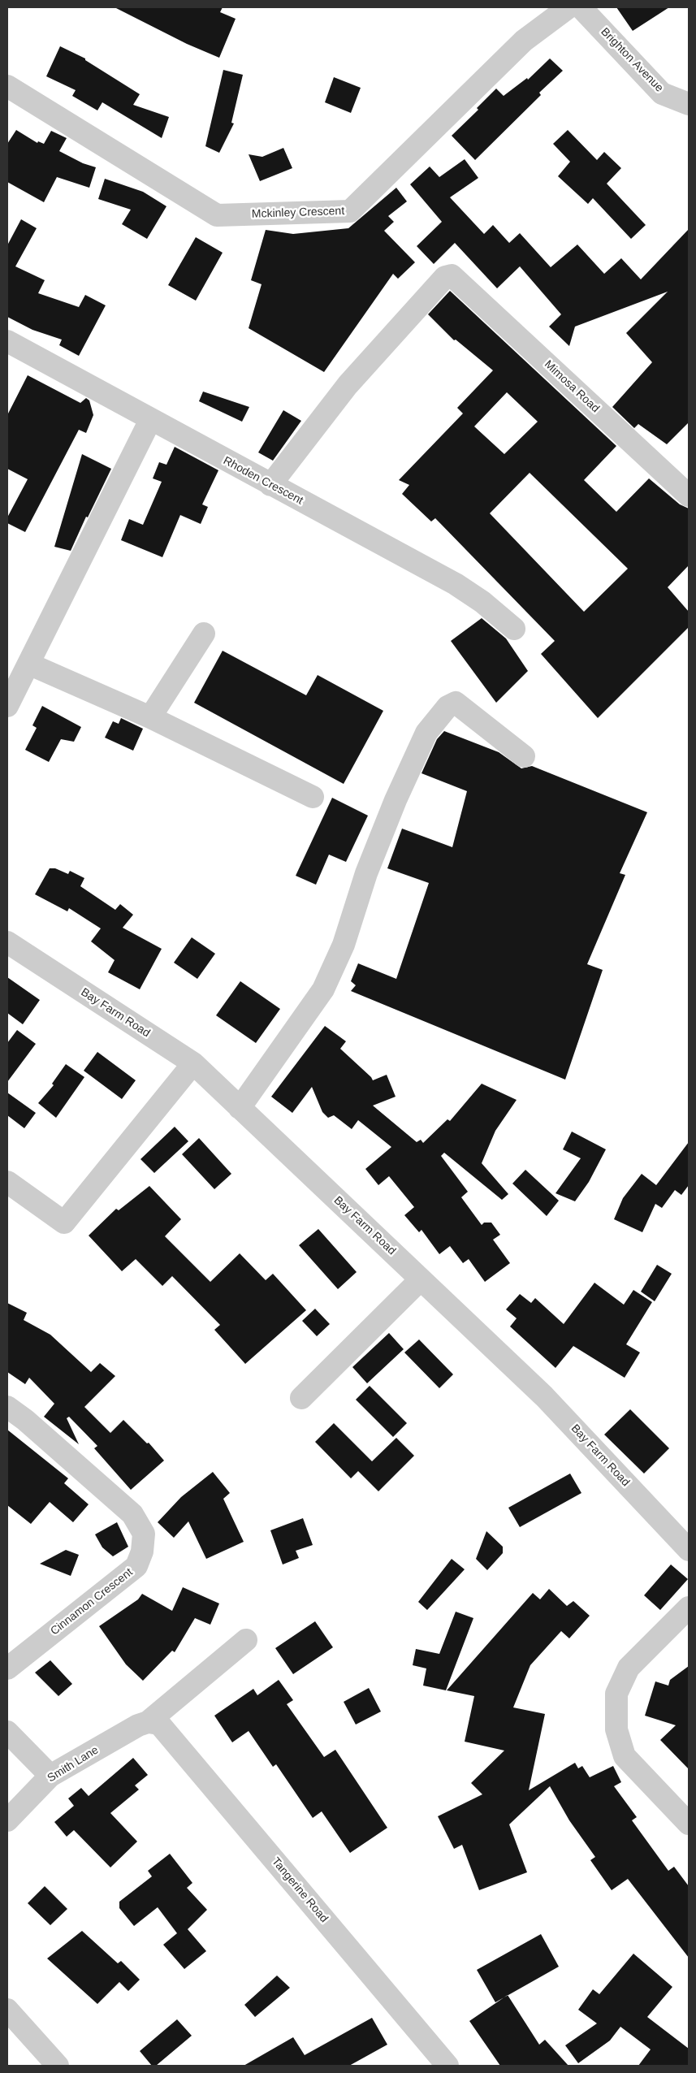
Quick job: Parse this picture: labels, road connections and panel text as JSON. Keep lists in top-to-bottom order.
{
  "streets": {
    "street": [
      "Brighton Avenue",
      "Mckinley Crescent",
      "Mimosa Road",
      "Rhoden Crescent",
      "Bay Farm Road",
      "Cinnamon Crescent",
      "Smith Lane",
      "Tangerine Road"
    ]
  },
  "crossings": [
    ["Mimosa Road", "Rhoden Crescent"],
    ["Smith Lane", "Tangerine Road"]
  ]
}
